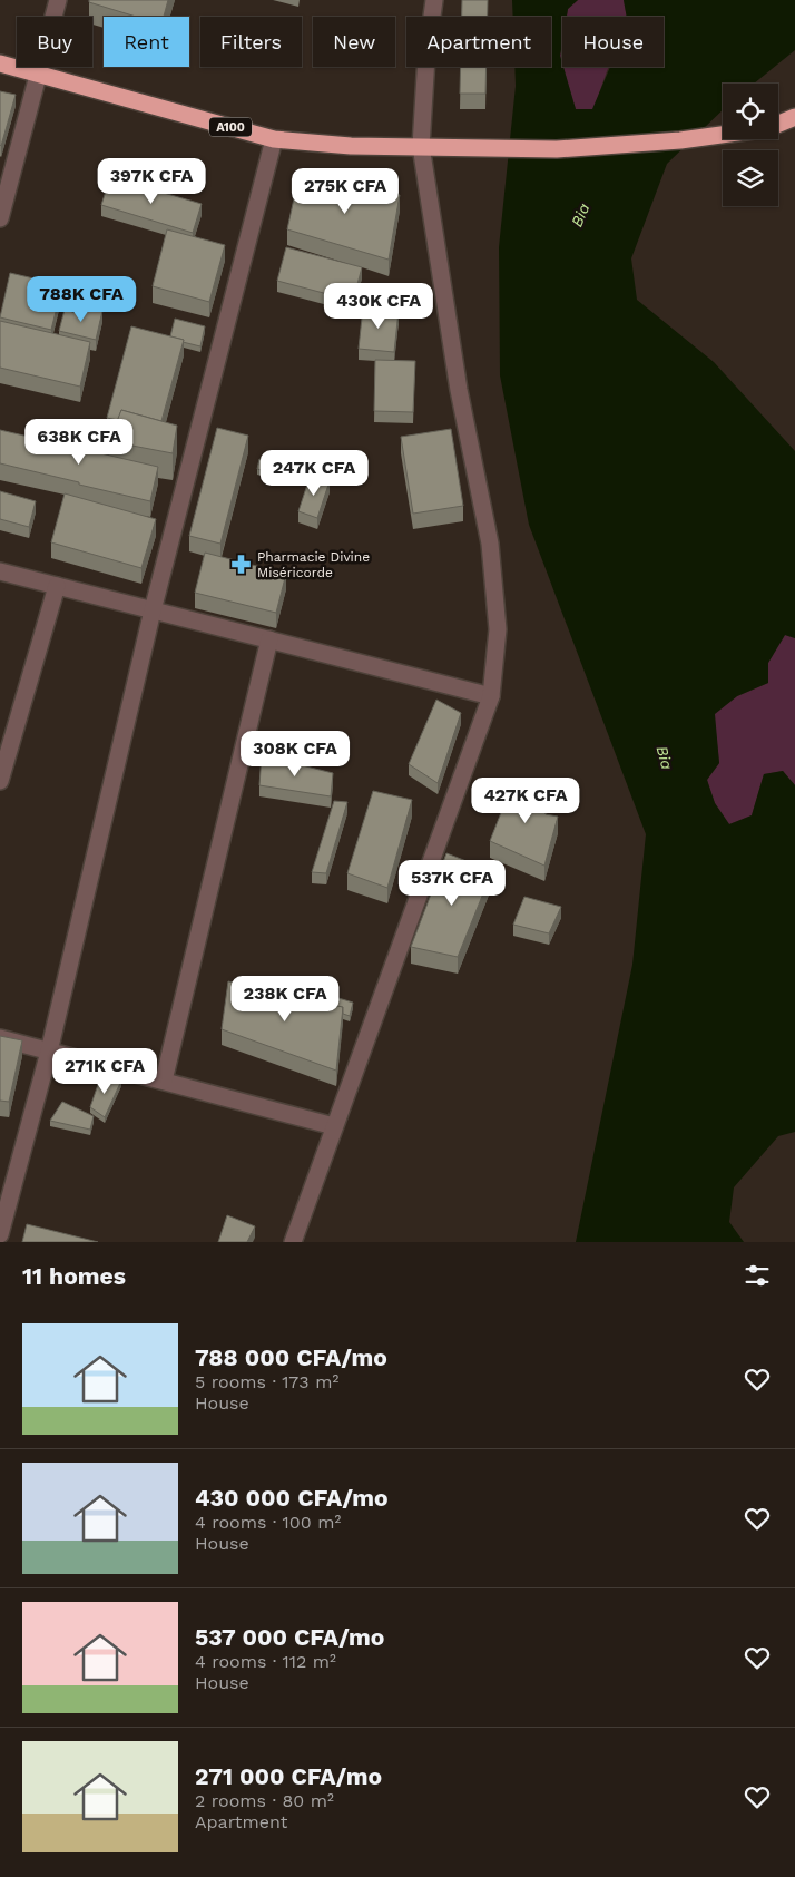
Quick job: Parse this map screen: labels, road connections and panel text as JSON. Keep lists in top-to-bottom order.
{
  "streets": {
    "highway": ["A100"]
  },
  "water": ["Bia"],
  "places": {
    "pharmacy": ["Pharmacie Divine Miséricorde"]
  },
  "page": {
    "chip": [
      "Buy",
      "Rent",
      "Filters",
      "New",
      "Apartment",
      "House"
    ],
    "price": [
      "397K CFA",
      "275K CFA",
      "788K CFA",
      "430K CFA",
      "638K CFA",
      "247K CFA",
      "308K CFA",
      "427K CFA",
      "537K CFA",
      "238K CFA",
      "271K CFA"
    ],
    "heading": "11 homes",
    "list": [
      {
        "name": "788 000 CFA/mo",
        "note": "5 rooms · 173 m² · House"
      },
      {
        "name": "430 000 CFA/mo",
        "note": "4 rooms · 100 m² · House"
      },
      {
        "name": "537 000 CFA/mo",
        "note": "4 rooms · 112 m² · House"
      },
      {
        "name": "271 000 CFA/mo",
        "note": "2 rooms · 80 m² · Apartment"
      }
    ]
  }
}
